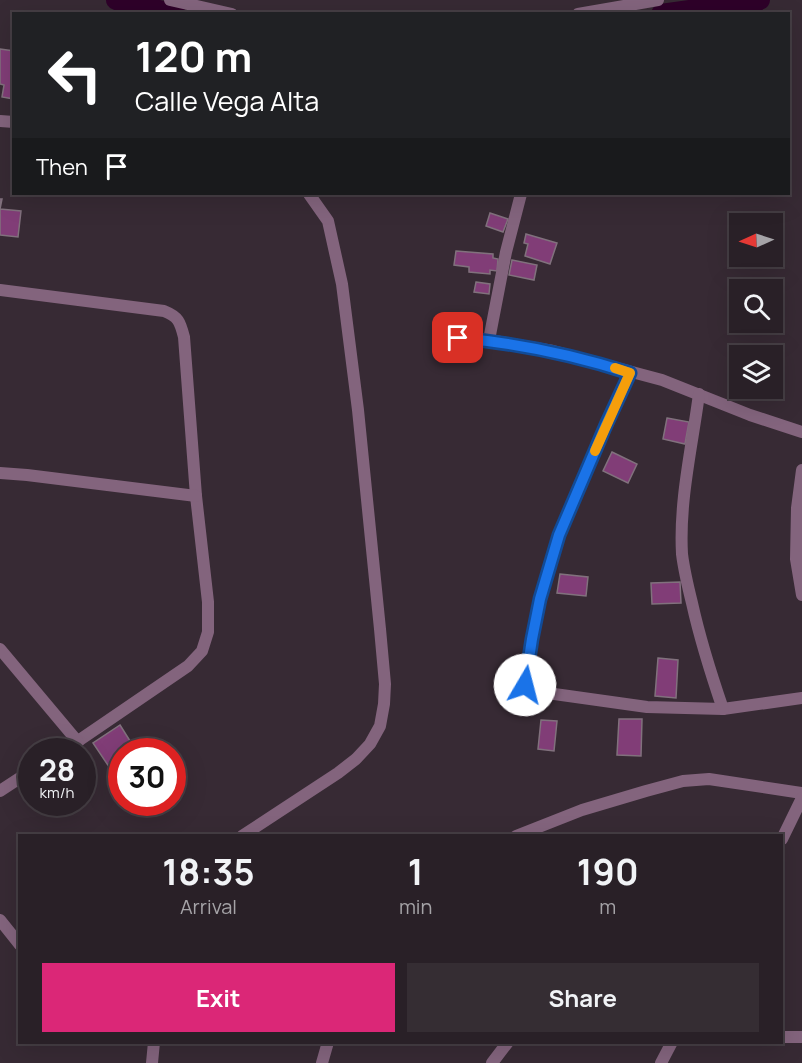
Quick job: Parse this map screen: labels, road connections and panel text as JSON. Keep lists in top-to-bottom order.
{
  "north": "left",
  "page": {
    "turn": ["120 m", "Calle Vega Alta"],
    "then": "Then",
    "speed": "28 km/h",
    "limit": "30",
    "eta": [
      "18:35",
      "Arrival",
      "1",
      "min",
      "190",
      "m"
    ],
    "buttons": ["Exit", "Share"]
  }
}
